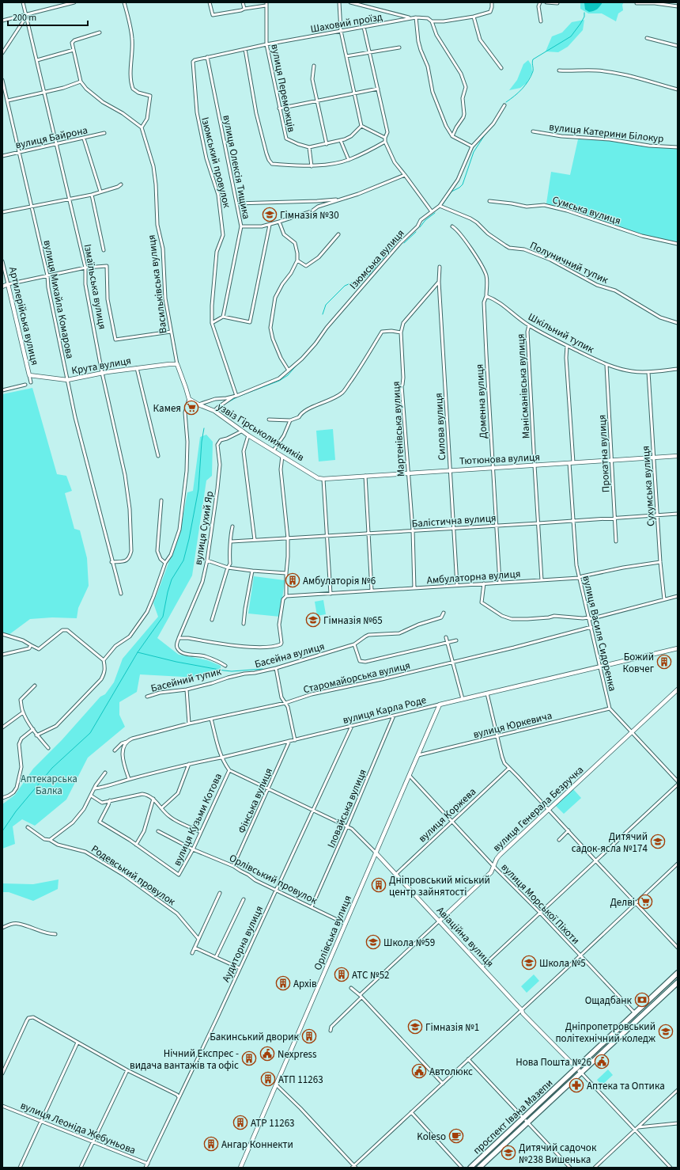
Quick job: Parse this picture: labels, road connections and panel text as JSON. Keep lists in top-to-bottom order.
{
  "streets": {
    "highway": ["проспект Івана Мазепи"],
    "street": [
      "Шаховий проїзд",
      "вулиця Переможців",
      "вулиця Катерини Білокур",
      "вулиця Байрона",
      "Ізюмський провулок",
      "вулиця Олексія Тищика",
      "Сумська вулиця",
      "Ізюмська вулиця",
      "Полуничний тупик",
      "Васильківська вулиця",
      "Ізмаїльська вулиця",
      "вулиця Михайла Комарова",
      "Артилерійська вулиця",
      "Шкільний тупик",
      "Крута вулиця",
      "Манісманівська вулиця",
      "Доменна вулиця",
      "Силова вулиця",
      "Мартенівська вулиця",
      "узвіз Гірськолижників",
      "Прокатна вулиця",
      "Тютюнова вулиця",
      "Сухумська вулиця",
      "Балістична вулиця",
      "вулиця Сухий Яр",
      "Амбулаторна вулиця",
      "вулиця Василя Сидоренка",
      "Басейна вулиця",
      "Старомайорська вулиця",
      "Басейний тупик",
      "вулиця Карла Роде",
      "вулиця Юркевича",
      "Фінська вулиця",
      "Іловайська вулиця",
      "вулиця Генерала Безручка",
      "вулиця Коржева",
      "вулиця Кузьми Котова",
      "Родевський провулок",
      "Орлівський провулок",
      "вулиця Морської Піхоти",
      "Орлівська вулиця",
      "Авіаційна вулиця",
      "Аудиторна вулиця",
      "вулиця Леоніда Жебуньова"
    ]
  },
  "crossings": [
    ["Шаховий проїзд", "вулиця Переможців"],
    ["Шаховий проїзд", "Ізюмський провулок"],
    ["Шаховий проїзд", "вулиця Олексія Тищика"],
    ["вулиця Байрона", "Ізмаїльська вулиця"],
    ["вулиця Байрона", "вулиця Михайла Комарова"],
    ["Ізюмський провулок", "Ізюмська вулиця"],
    ["Ізюмська вулиця", "Полуничний тупик"],
    ["Ізюмська вулиця", "узвіз Гірськолижників"],
    ["Васильківська вулиця", "Крута вулиця"],
    ["Васильківська вулиця", "узвіз Гірськолижників"],
    ["Ізмаїльська вулиця", "вулиця Михайла Комарова"],
    ["Ізмаїльська вулиця", "Крута вулиця"],
    ["вулиця Михайла Комарова", "Крута вулиця"],
    ["Артилерійська вулиця", "Крута вулиця"],
    ["Шкільний тупик", "Манісманівська вулиця"],
    ["Шкільний тупик", "Доменна вулиця"],
    ["Шкільний тупик", "Прокатна вулиця"],
    ["Шкільний тупик", "Сухумська вулиця"],
    ["Шкільний тупик", "вулиця Василя Сидоренка"],
    ["Манісманівська вулиця", "Тютюнова вулиця"],
    ["Манісманівська вулиця", "Балістична вулиця"],
    ["Манісманівська вулиця", "Амбулаторна вулиця"],
    ["Доменна вулиця", "Тютюнова вулиця"],
    ["Доменна вулиця", "Балістична вулиця"],
    ["Доменна вулиця", "Амбулаторна вулиця"],
    ["Силова вулиця", "Мартенівська вулиця"],
    ["Силова вулиця", "Тютюнова вулиця"],
    ["Силова вулиця", "Балістична вулиця"],
    ["Силова вулиця", "Амбулаторна вулиця"],
    ["Мартенівська вулиця", "Тютюнова вулиця"],
    ["Мартенівська вулиця", "Балістична вулиця"],
    ["Мартенівська вулиця", "Амбулаторна вулиця"],
    ["узвіз Гірськолижників", "Тютюнова вулиця"],
    ["узвіз Гірськолижників", "вулиця Сухий Яр"],
    ["Прокатна вулиця", "Тютюнова вулиця"],
    ["Прокатна вулиця", "Балістична вулиця"],
    ["Тютюнова вулиця", "Сухумська вулиця"],
    ["Тютюнова вулиця", "вулиця Василя Сидоренка"],
    ["Сухумська вулиця", "Балістична вулиця"],
    ["Сухумська вулиця", "Амбулаторна вулиця"],
    ["Балістична вулиця", "вулиця Василя Сидоренка"],
    ["Амбулаторна вулиця", "вулиця Василя Сидоренка"],
    ["вулиця Василя Сидоренка", "Старомайорська вулиця"],
    ["вулиця Василя Сидоренка", "вулиця Карла Роде"],
    ["вулиця Василя Сидоренка", "вулиця Юркевича"],
    ["Басейна вулиця", "Басейний тупик"],
    ["вулиця Карла Роде", "Фінська вулиця"],
    ["вулиця Карла Роде", "Іловайська вулиця"],
    ["вулиця Карла Роде", "Орлівська вулиця"],
    ["вулиця Карла Роде", "Аудиторна вулиця"],
    ["вулиця Юркевича", "Орлівська вулиця"],
    ["Фінська вулиця", "Орлівський провулок"],
    ["Фінська вулиця", "Авіаційна вулиця"],
    ["Іловайська вулиця", "Орлівський провулок"],
    ["Іловайська вулиця", "Авіаційна вулиця"],
    ["вулиця Генерала Безручка", "вулиця Морської Піхоти"],
    ["вулиця Генерала Безручка", "Авіаційна вулиця"],
    ["вулиця Коржева", "вулиця Морської Піхоти"],
    ["вулиця Коржева", "Авіаційна вулиця"],
    ["вулиця Кузьми Котова", "Орлівський провулок"],
    ["вулиця Кузьми Котова", "Авіаційна вулиця"],
    ["Орлівський провулок", "Орлівська вулиця"],
    ["Орлівський провулок", "Аудиторна вулиця"],
    ["вулиця Морської Піхоти", "Орлівська вулиця"],
    ["вулиця Морської Піхоти", "проспект Івана Мазепи"],
    ["Орлівська вулиця", "Авіаційна вулиця"],
    ["Авіаційна вулиця", "Аудиторна вулиця"],
    ["Авіаційна вулиця", "проспект Івана Мазепи"],
    ["Аудиторна вулиця", "вулиця Леоніда Жебуньова"]
  ],
  "parks": ["Аптекарська Балка"],
  "places": {
    "school or university": [
      "Гімназія №30",
      "Гімназія №65",
      "Дитячий садок-ясла №174",
      "Школа №59",
      "Школа №5",
      "Гімназія №1",
      "Дніпропетровський політехнічний коледж",
      "Дитячий садочок №238 Вишенька"
    ],
    "supermarket": ["Камея", "Делві"],
    "building": [
      "Амбулаторія №6",
      "Божий Ковчег",
      "Дніпровський міський центр зайнятості",
      "АТС №52",
      "Архів",
      "Бакинський дворик",
      "Нічний Експрес - видача вантажів та офіс",
      "АТП 11263",
      "ATP 11263",
      "Ангар Коннекти"
    ],
    "bank": ["Ощадбанк"],
    "public building": ["Nexpress", "Нова Пошта №26", "Автолюкс"],
    "pharmacy": ["Аптека та Оптика"],
    "cafe": ["Koleso"]
  },
  "scale_bar": "200 m"
}
